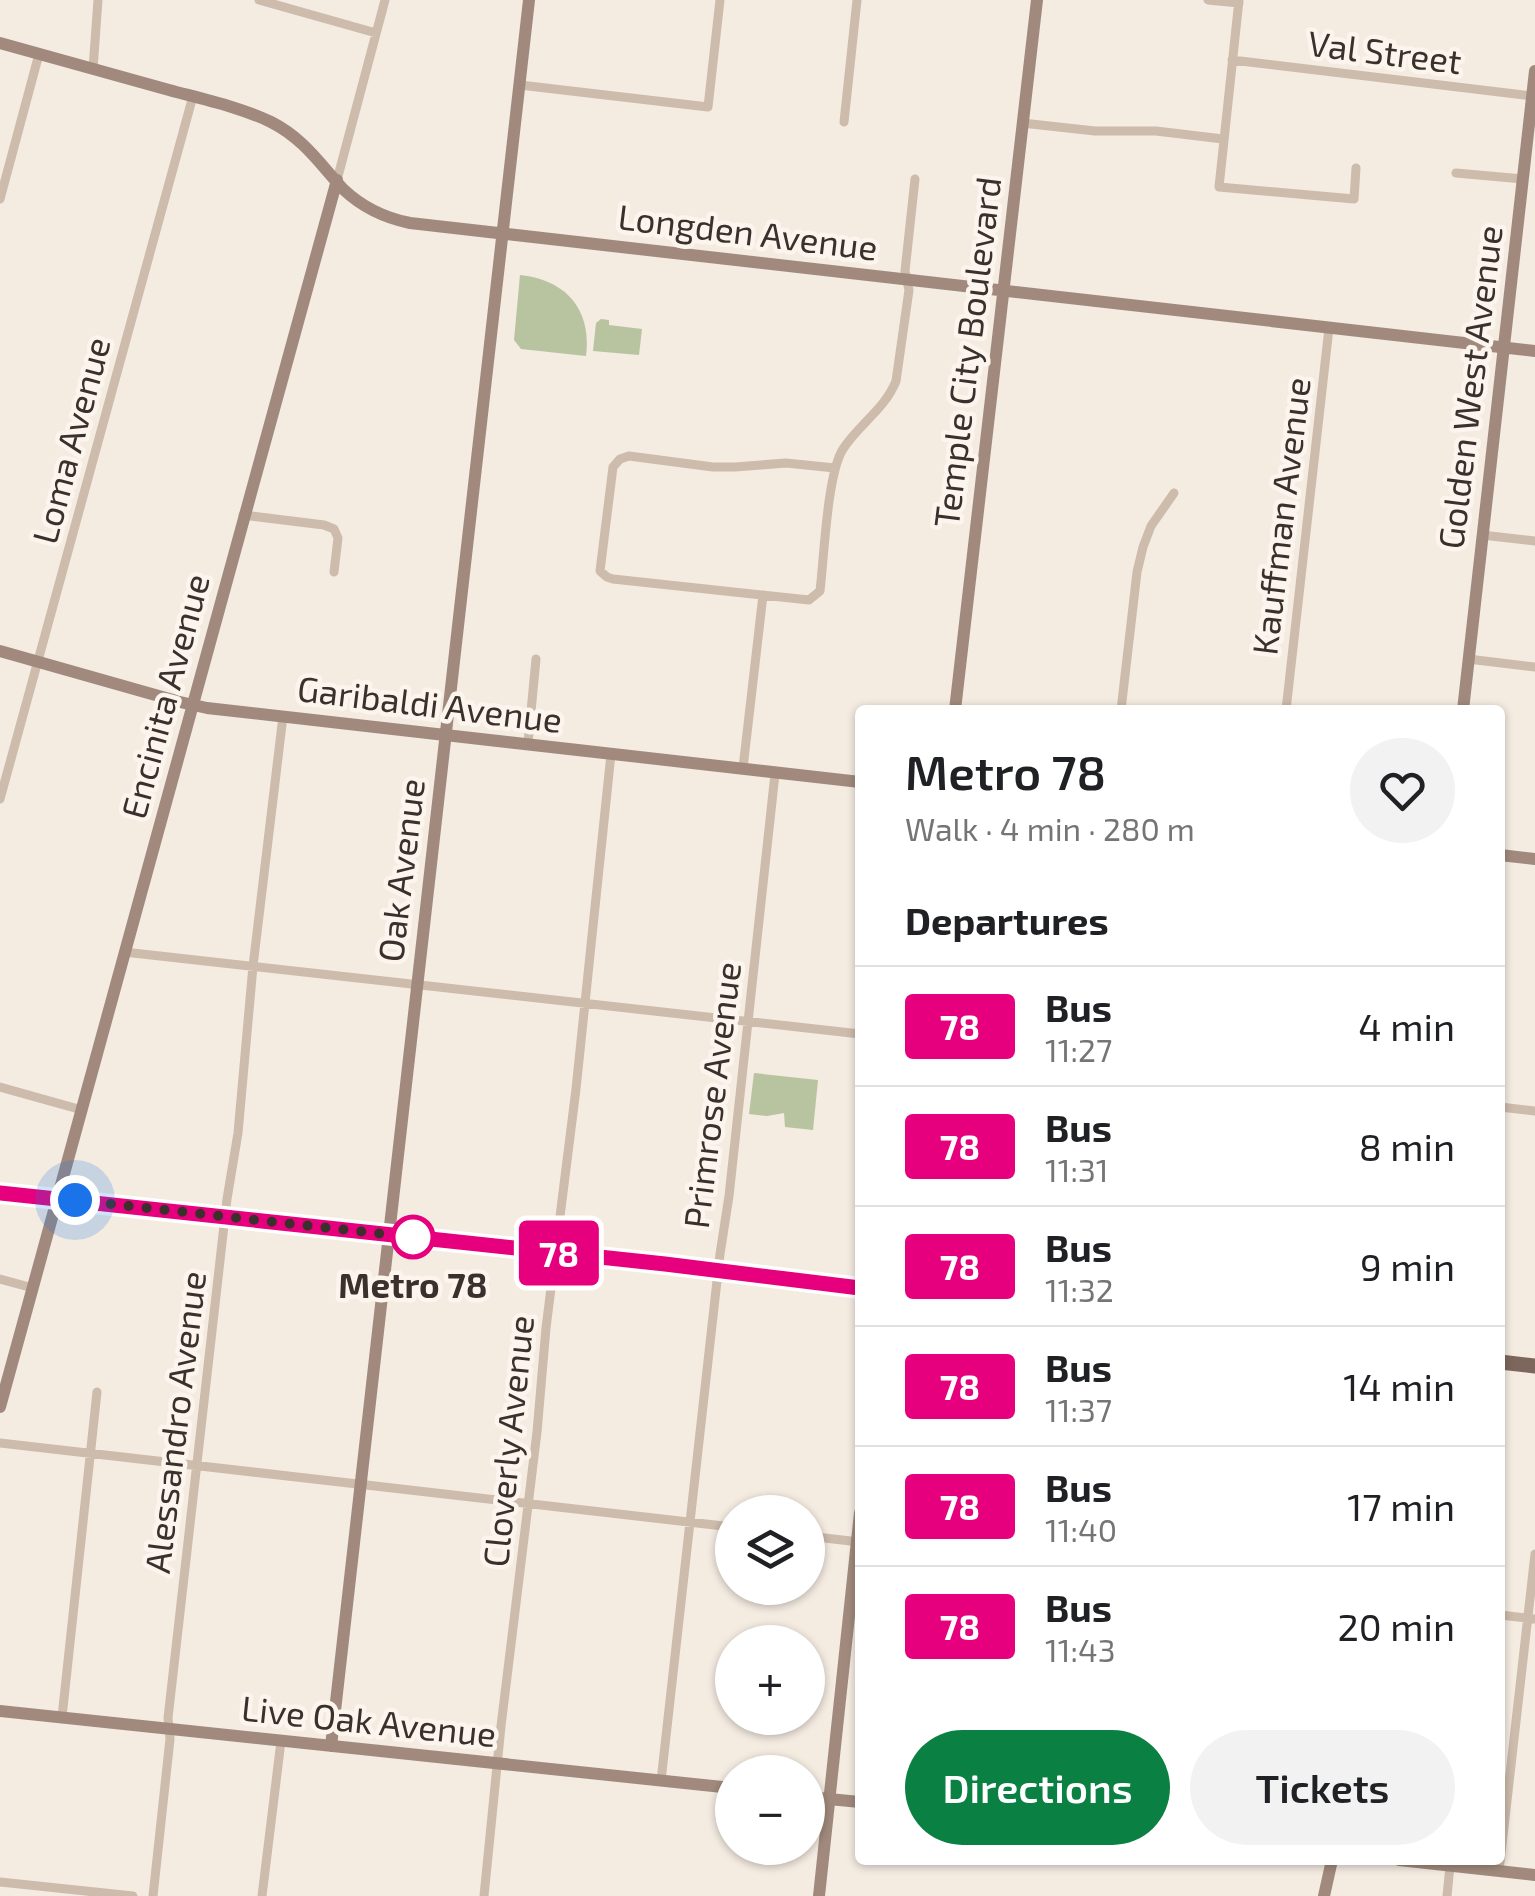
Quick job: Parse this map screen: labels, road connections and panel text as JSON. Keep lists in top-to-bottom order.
{
  "streets": {
    "street": [
      "Val Street",
      "Longden Avenue",
      "Temple City Boulevard",
      "Golden West Avenue",
      "Loma Avenue",
      "Kauffman Avenue",
      "Encinita Avenue",
      "Garibaldi Avenue",
      "Oak Avenue",
      "Primrose Avenue",
      "Alessandro Avenue",
      "Cloverly Avenue",
      "Live Oak Avenue"
    ]
  },
  "crossings": [
    ["Val Street", "Golden West Avenue"],
    ["Longden Avenue", "Temple City Boulevard"],
    ["Longden Avenue", "Golden West Avenue"],
    ["Longden Avenue", "Loma Avenue"],
    ["Longden Avenue", "Kauffman Avenue"],
    ["Longden Avenue", "Encinita Avenue"],
    ["Longden Avenue", "Oak Avenue"],
    ["Loma Avenue", "Garibaldi Avenue"],
    ["Encinita Avenue", "Garibaldi Avenue"],
    ["Garibaldi Avenue", "Oak Avenue"],
    ["Garibaldi Avenue", "Primrose Avenue"],
    ["Garibaldi Avenue", "Alessandro Avenue"],
    ["Garibaldi Avenue", "Cloverly Avenue"],
    ["Oak Avenue", "Live Oak Avenue"],
    ["Primrose Avenue", "Live Oak Avenue"],
    ["Alessandro Avenue", "Live Oak Avenue"],
    ["Cloverly Avenue", "Live Oak Avenue"]
  ],
  "places": ["Metro 78"],
  "lines": ["bus line 78"],
  "page": {
    "on_map": "78",
    "heading": [
      ["Metro 78", "Walk · 4 min · 280 m"],
      "Departures"
    ],
    "list": [
      {
        "mark": "78",
        "name": "Bus",
        "note": "11:27",
        "value": "4 min"
      },
      {
        "mark": "78",
        "name": "Bus",
        "note": "11:31",
        "value": "8 min"
      },
      {
        "mark": "78",
        "name": "Bus",
        "note": "11:32",
        "value": "9 min"
      },
      {
        "mark": "78",
        "name": "Bus",
        "note": "11:37",
        "value": "14 min"
      },
      {
        "mark": "78",
        "name": "Bus",
        "note": "11:40",
        "value": "17 min"
      },
      {
        "mark": "78",
        "name": "Bus",
        "note": "11:43",
        "value": "20 min"
      }
    ],
    "map_buttons": ["+", "−"],
    "buttons": ["Directions", "Tickets"]
  }
}
